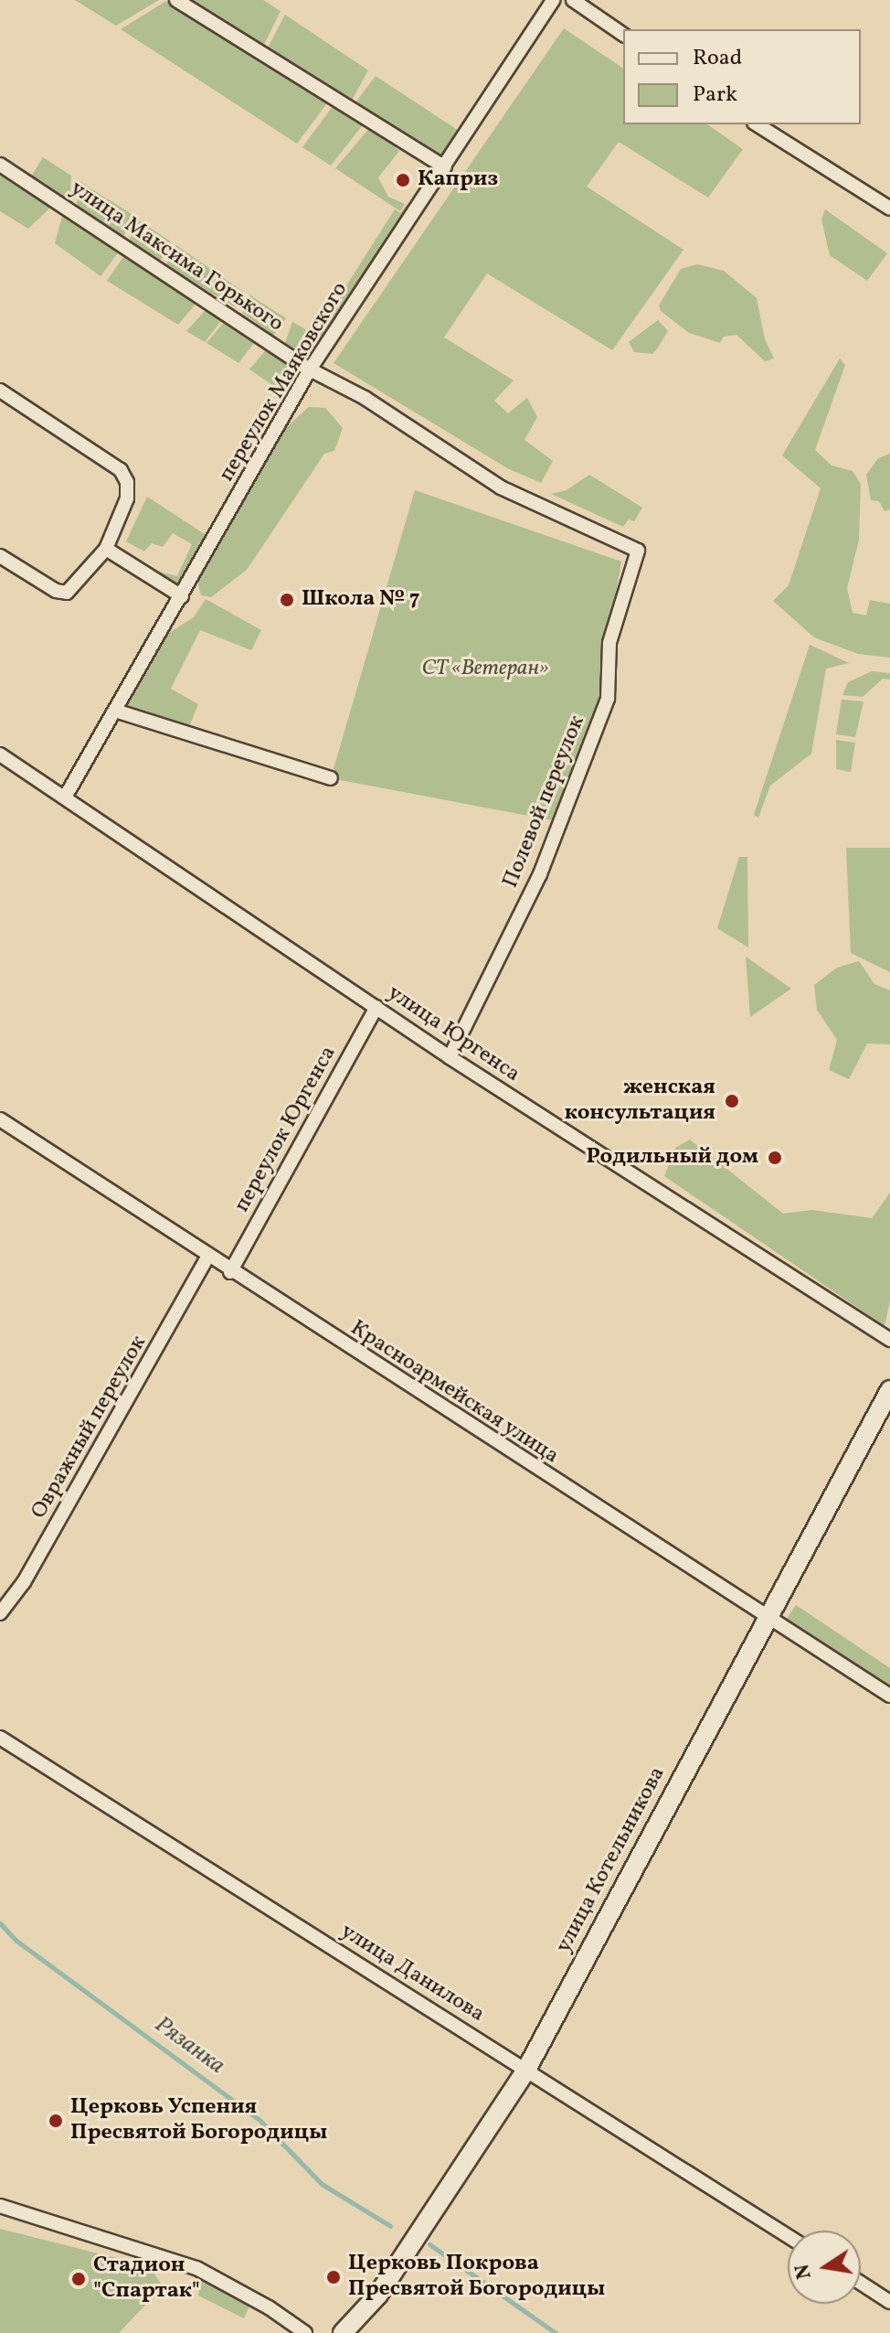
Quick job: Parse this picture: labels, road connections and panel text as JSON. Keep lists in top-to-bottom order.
{
  "streets": {
    "street": [
      "улица Максима Горького",
      "переулок Маяковского",
      "Полевой переулок",
      "улица Юргенса",
      "переулок Юргенса",
      "Красноармейская улица",
      "Овражный переулок",
      "улица Котельникова",
      "улица Данилова"
    ]
  },
  "crossings": [
    ["улица Максима Горького", "переулок Маяковского"],
    ["улица Максима Горького", "Полевой переулок"],
    ["переулок Маяковского", "улица Юргенса"],
    ["Полевой переулок", "улица Юргенса"],
    ["улица Юргенса", "переулок Юргенса"],
    ["переулок Юргенса", "Красноармейская улица"],
    ["Красноармейская улица", "Овражный переулок"],
    ["Красноармейская улица", "улица Котельникова"],
    ["улица Котельникова", "улица Данилова"]
  ],
  "water": ["Рязанка"],
  "parks": ["СТ «Ветеран»"],
  "places": [
    "Каприз",
    "Школа № 7",
    "женская консультация",
    "Родильный дом",
    "Церковь Успения Пресвятой Богородицы",
    "Церковь Покрова Пресвятой Богородицы",
    "Стадион \"Спартак\""
  ],
  "legend": ["Road", "Park"],
  "north": "left"
}
